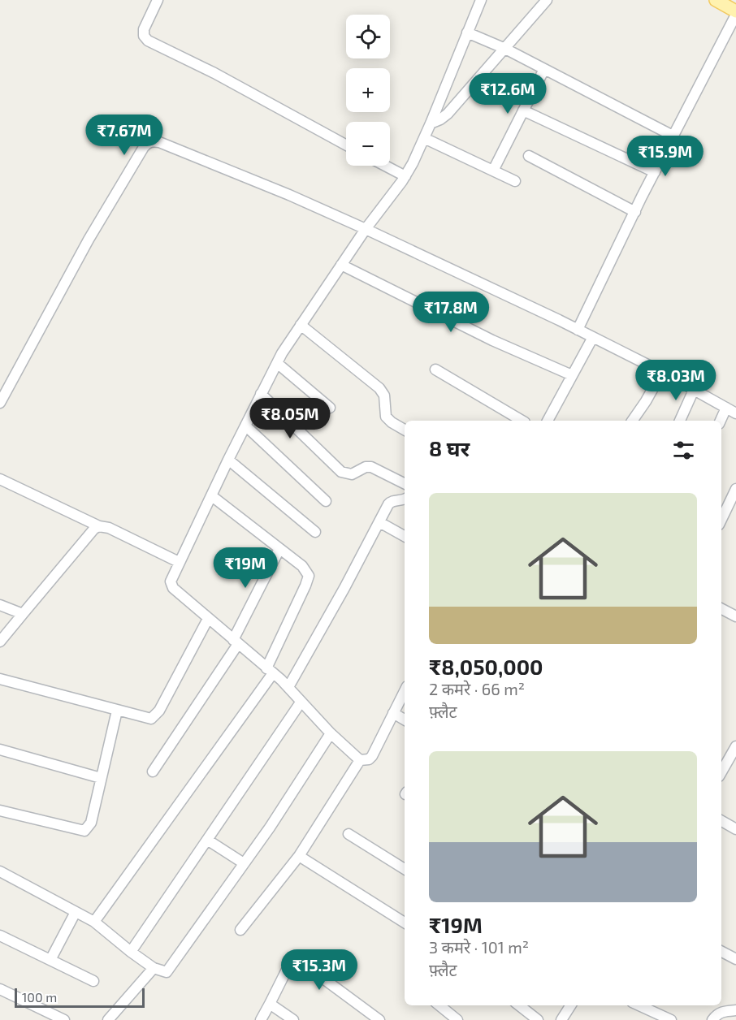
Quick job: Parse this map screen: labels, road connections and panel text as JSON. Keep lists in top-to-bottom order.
{
  "scale_bar": "100 m",
  "page": {
    "map_buttons": ["+", "−"],
    "price": [
      "₹12.6M",
      "₹7.67M",
      "₹15.9M",
      "₹17.8M",
      "₹8.03M",
      "₹8.05M",
      "₹19M",
      "₹15.3M"
    ],
    "heading": "8 घर",
    "list": [
      {
        "name": "₹8,050,000",
        "note": "2 कमरे · 66 m² · फ़्लैट"
      },
      {
        "name": "₹19M",
        "note": "3 कमरे · 101 m² · फ़्लैट"
      }
    ],
    "scale": "100 m"
  }
}
